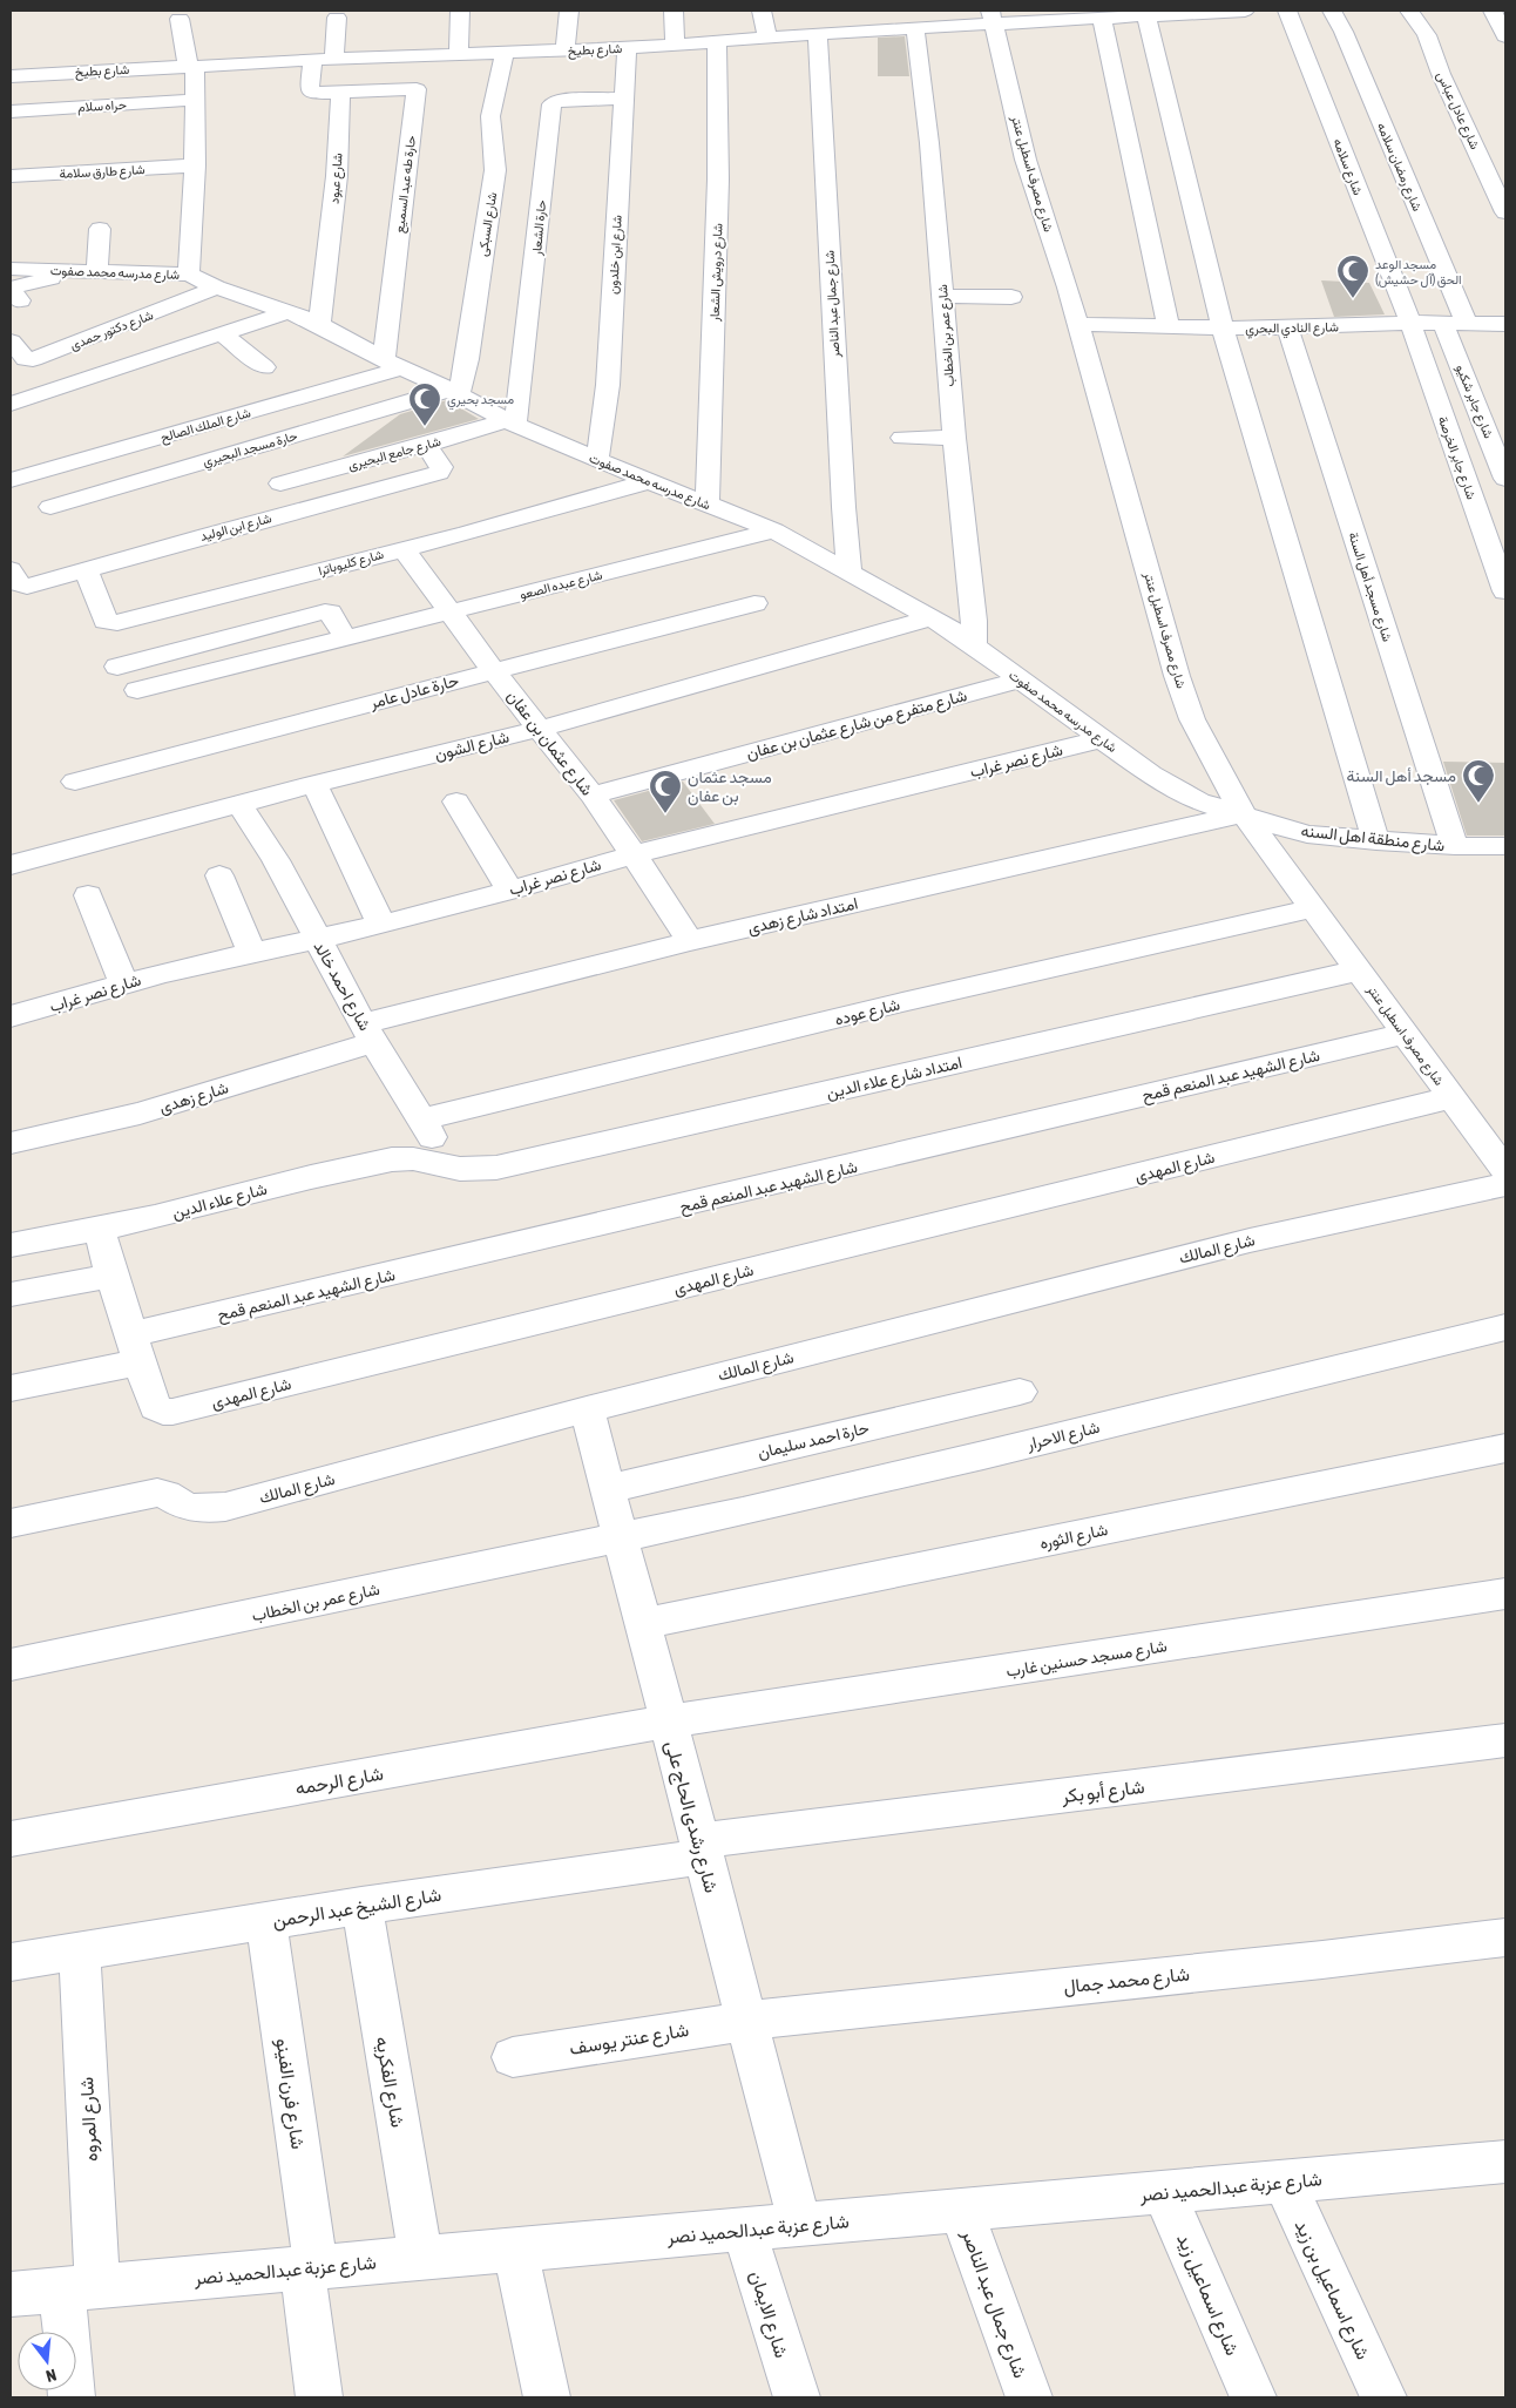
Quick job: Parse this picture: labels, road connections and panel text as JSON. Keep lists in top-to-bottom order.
{
  "streets": {
    "street": [
      "شارع بطيخ",
      "حراه سلام",
      "شارع عادل عباس",
      "شارع سلامه",
      "شارع رمضان سلامه",
      "شارع طارق سلامة",
      "شارع مصرف اسطبل عنتر",
      "شارع عبود",
      "حارة طه عبد السميع",
      "شارع السبكى",
      "حارة الشعار",
      "شارع ابن خلدون",
      "شارع مدرسه محمد صفوت",
      "شارع درويش الشعار",
      "شارع جمال عبد الناصر",
      "شارع النادي البحري",
      "شارع دكتور حمدى",
      "شارع عمر بن الخطاب",
      "شارع جابر شكيو",
      "شارع الملك الصالح",
      "حارة مسجد البحيري",
      "شارع جامع البحيرى",
      "شارع جابر الخرصة",
      "شارع ابن الوليد",
      "شارع كليوباترا",
      "شارع عبده الصعو",
      "شارع مسجد أهل السنة",
      "حارة عادل عامر",
      "شارع متفرع من شارع عثمان بن عفان",
      "شارع عثمان بن عفان",
      "شارع الشون",
      "شارع نصر غراب",
      "شارع منطقة اهل السنه",
      "امتداد شارع زهدى",
      "شارع احمد خالد",
      "شارع عوده",
      "شارع الشهيد عبد المنعم قمح",
      "امتداد شارع علاء الدين",
      "شارع زهدى",
      "شارع المهدى",
      "شارع علاء الدين",
      "شارع المالك",
      "شارع الاحرار",
      "حارة احمد سليمان",
      "شارع الثوره",
      "شارع مسجد حسنين غارب",
      "شارع الرحمه",
      "شارع أبو بكر",
      "شارع رشدى الحاج على",
      "شارع الشيخ عبد الرحمن",
      "شارع محمد جمال",
      "شارع عنتر يوسف",
      "شارع الفكريه",
      "شارع فرن الفينو",
      "شارع المروه",
      "شارع عزبة عبدالحميد نصر",
      "شارع اسماعيل بن زيد",
      "شارع اسماعيل زيد",
      "شارع الايمان"
    ]
  },
  "crossings": [
    ["شارع بطيخ", "شارع مصرف اسطبل عنتر"],
    ["شارع بطيخ", "شارع السبكى"],
    ["شارع بطيخ", "شارع ابن خلدون"],
    ["شارع بطيخ", "شارع درويش الشعار"],
    ["شارع بطيخ", "شارع جمال عبد الناصر"],
    ["شارع بطيخ", "شارع عمر بن الخطاب"],
    ["شارع سلامه", "شارع النادي البحري"],
    ["شارع سلامه", "شارع جابر الخرصة"],
    ["شارع رمضان سلامه", "شارع النادي البحري"],
    ["شارع رمضان سلامه", "شارع جابر شكيو"],
    ["شارع مصرف اسطبل عنتر", "شارع مدرسه محمد صفوت"],
    ["شارع مصرف اسطبل عنتر", "شارع النادي البحري"],
    ["شارع مصرف اسطبل عنتر", "شارع منطقة اهل السنه"],
    ["شارع مصرف اسطبل عنتر", "امتداد شارع زهدى"],
    ["شارع مصرف اسطبل عنتر", "شارع عوده"],
    ["شارع مصرف اسطبل عنتر", "شارع الشهيد عبد المنعم قمح"],
    ["شارع مصرف اسطبل عنتر", "امتداد شارع علاء الدين"],
    ["شارع مصرف اسطبل عنتر", "شارع المهدى"],
    ["شارع عبود", "حارة طه عبد السميع"],
    ["شارع عبود", "شارع مدرسه محمد صفوت"],
    ["حارة طه عبد السميع", "شارع مدرسه محمد صفوت"],
    ["حارة طه عبد السميع", "شارع الملك الصالح"],
    ["شارع السبكى", "شارع مدرسه محمد صفوت"],
    ["شارع السبكى", "حارة مسجد البحيري"],
    ["حارة الشعار", "شارع ابن خلدون"],
    ["حارة الشعار", "شارع مدرسه محمد صفوت"],
    ["حارة الشعار", "شارع جامع البحيرى"],
    ["شارع ابن خلدون", "شارع مدرسه محمد صفوت"],
    ["شارع مدرسه محمد صفوت", "شارع درويش الشعار"],
    ["شارع مدرسه محمد صفوت", "شارع جمال عبد الناصر"],
    ["شارع مدرسه محمد صفوت", "شارع دكتور حمدى"],
    ["شارع مدرسه محمد صفوت", "شارع عمر بن الخطاب"],
    ["شارع مدرسه محمد صفوت", "شارع الملك الصالح"],
    ["شارع مدرسه محمد صفوت", "حارة مسجد البحيري"],
    ["شارع مدرسه محمد صفوت", "شارع جامع البحيرى"],
    ["شارع مدرسه محمد صفوت", "شارع كليوباترا"],
    ["شارع مدرسه محمد صفوت", "شارع عبده الصعو"],
    ["شارع مدرسه محمد صفوت", "شارع متفرع من شارع عثمان بن عفان"],
    ["شارع مدرسه محمد صفوت", "شارع الشون"],
    ["شارع مدرسه محمد صفوت", "شارع نصر غراب"],
    ["شارع مدرسه محمد صفوت", "شارع منطقة اهل السنه"],
    ["شارع مدرسه محمد صفوت", "امتداد شارع زهدى"],
    ["شارع جمال عبد الناصر", "شارع عزبة عبدالحميد نصر"],
    ["شارع النادي البحري", "شارع جابر شكيو"],
    ["شارع النادي البحري", "شارع جابر الخرصة"],
    ["شارع النادي البحري", "شارع مسجد أهل السنة"],
    ["شارع عمر بن الخطاب", "شارع الاحرار"],
    ["شارع عمر بن الخطاب", "شارع رشدى الحاج على"],
    ["شارع جامع البحيرى", "شارع ابن الوليد"],
    ["شارع ابن الوليد", "شارع كليوباترا"],
    ["شارع كليوباترا", "شارع عثمان بن عفان"],
    ["شارع عبده الصعو", "شارع عثمان بن عفان"],
    ["شارع مسجد أهل السنة", "شارع منطقة اهل السنه"],
    ["حارة عادل عامر", "شارع عثمان بن عفان"],
    ["شارع متفرع من شارع عثمان بن عفان", "شارع عثمان بن عفان"],
    ["شارع عثمان بن عفان", "شارع الشون"],
    ["شارع عثمان بن عفان", "شارع نصر غراب"],
    ["شارع عثمان بن عفان", "امتداد شارع زهدى"],
    ["شارع الشون", "شارع احمد خالد"],
    ["شارع نصر غراب", "شارع احمد خالد"],
    ["شارع منطقة اهل السنه", "امتداد شارع زهدى"],
    ["امتداد شارع زهدى", "شارع احمد خالد"],
    ["امتداد شارع زهدى", "شارع زهدى"],
    ["شارع احمد خالد", "شارع عوده"],
    ["شارع احمد خالد", "امتداد شارع علاء الدين"],
    ["شارع احمد خالد", "شارع زهدى"],
    ["شارع احمد خالد", "شارع علاء الدين"],
    ["شارع الشهيد عبد المنعم قمح", "شارع المهدى"],
    ["امتداد شارع علاء الدين", "شارع علاء الدين"],
    ["شارع المهدى", "شارع علاء الدين"],
    ["شارع المالك", "شارع رشدى الحاج على"],
    ["شارع الاحرار", "شارع رشدى الحاج على"],
    ["حارة احمد سليمان", "شارع رشدى الحاج على"],
    ["شارع الثوره", "شارع رشدى الحاج على"],
    ["شارع مسجد حسنين غارب", "شارع الرحمه"],
    ["شارع مسجد حسنين غارب", "شارع رشدى الحاج على"],
    ["شارع الرحمه", "شارع رشدى الحاج على"],
    ["شارع أبو بكر", "شارع رشدى الحاج على"],
    ["شارع أبو بكر", "شارع الشيخ عبد الرحمن"],
    ["شارع رشدى الحاج على", "شارع الشيخ عبد الرحمن"],
    ["شارع رشدى الحاج على", "شارع محمد جمال"],
    ["شارع رشدى الحاج على", "شارع عنتر يوسف"],
    ["شارع رشدى الحاج على", "شارع عزبة عبدالحميد نصر"],
    ["شارع الشيخ عبد الرحمن", "شارع الفكريه"],
    ["شارع الشيخ عبد الرحمن", "شارع فرن الفينو"],
    ["شارع الشيخ عبد الرحمن", "شارع المروه"],
    ["شارع محمد جمال", "شارع عنتر يوسف"],
    ["شارع الفكريه", "شارع عزبة عبدالحميد نصر"],
    ["شارع فرن الفينو", "شارع عزبة عبدالحميد نصر"],
    ["شارع المروه", "شارع عزبة عبدالحميد نصر"],
    ["شارع عزبة عبدالحميد نصر", "شارع اسماعيل بن زيد"],
    ["شارع عزبة عبدالحميد نصر", "شارع اسماعيل زيد"],
    ["شارع عزبة عبدالحميد نصر", "شارع الايمان"]
  ],
  "places": {
    "mosque": [
      "مسجد الوعد الحق (آل حشيش)",
      "مسجد بحيري",
      "مسجد أهل السنة",
      "مسجد عثمان بن عفان"
    ]
  },
  "north": "bottom"
}
